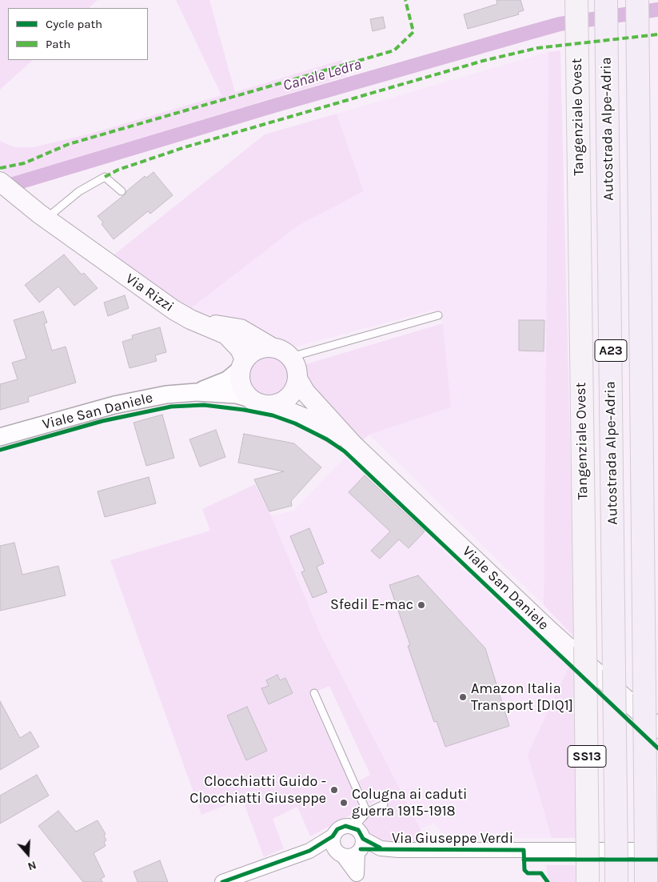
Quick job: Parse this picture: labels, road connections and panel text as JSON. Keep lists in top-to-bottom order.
{
  "streets": {
    "highway": [
      "Tangenziale Ovest",
      "Autostrada Alpe-Adria",
      "A23",
      "SS13"
    ],
    "main road": ["Via Rizzi", "Viale San Daniele"],
    "street": ["Via Giuseppe Verdi"]
  },
  "crossings": [
    ["Via Rizzi", "Viale San Daniele"],
    ["A23", "Via Giuseppe Verdi"]
  ],
  "water": ["Canale Ledra"],
  "places": [
    "Sfedil E-mac",
    "Amazon Italia Transport [DIQ1]",
    "Clocchiatti Guido - Clocchiatti Giuseppe",
    "Colugna ai caduti guerra 1915-1918"
  ],
  "legend": ["Cycle path", "Path"],
  "north": "bottom"
}
